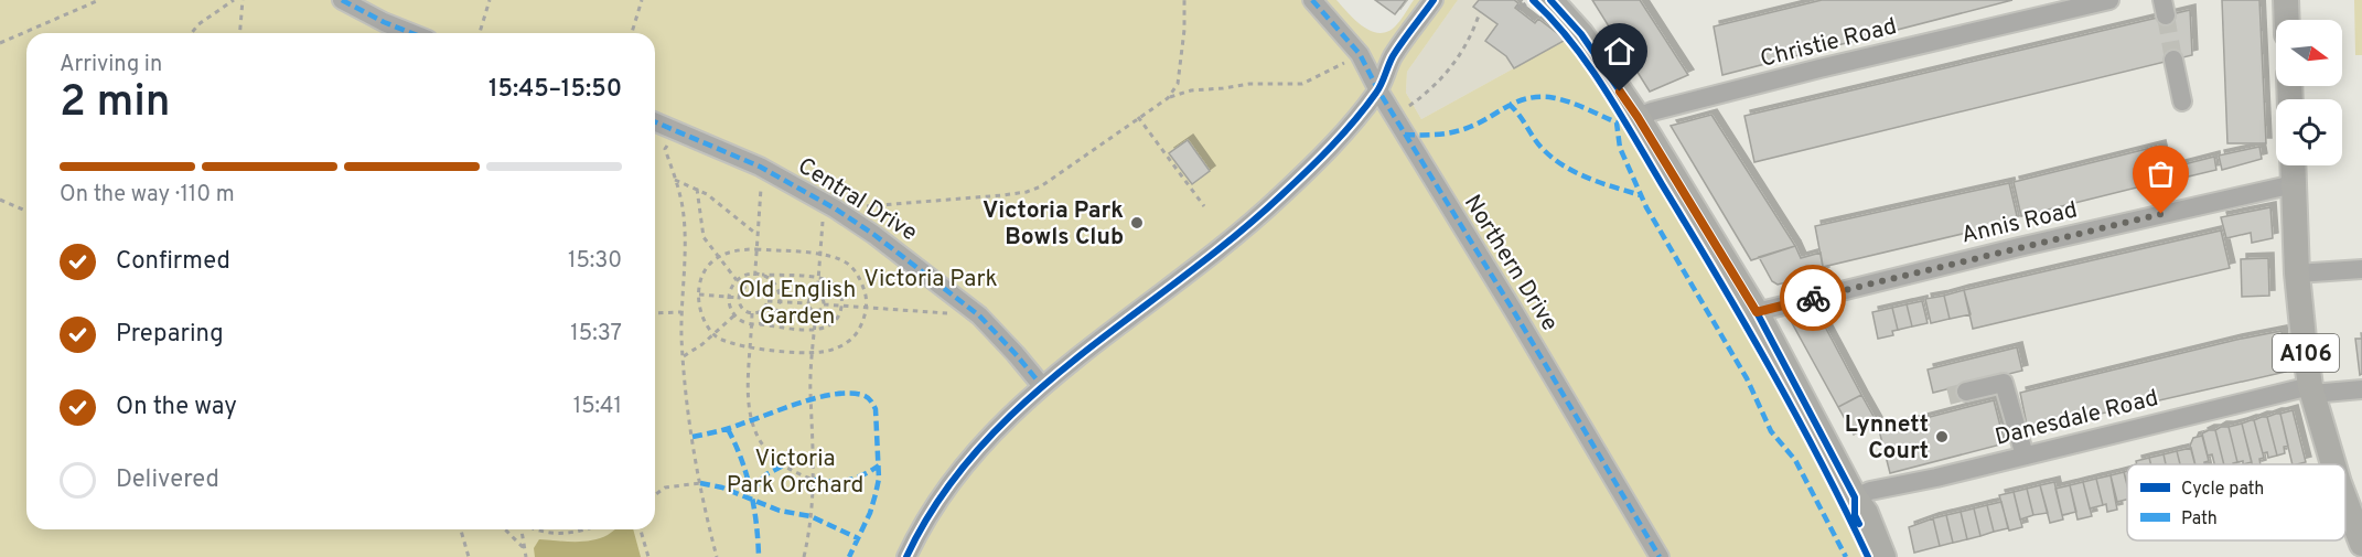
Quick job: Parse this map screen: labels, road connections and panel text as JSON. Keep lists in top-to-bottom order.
{
  "streets": {
    "main road": ["A106"],
    "street": [
      "Christie Road",
      "Central Drive",
      "Annis Road",
      "Northern Drive",
      "Danesdale Road"
    ]
  },
  "crossings": [
    ["Annis Road", "A106"],
    ["A106", "Danesdale Road"]
  ],
  "parks": ["Victoria Park", "Old English Garden", "Victoria Park Orchard"],
  "places": ["Victoria Park Bowls Club", "Lynnett Court"],
  "legend": ["Cycle path", "Path"],
  "north": "right",
  "page": {
    "heading": ["2 min", "Arriving in", "15:45–15:50"],
    "bar": "On the way · 110 m",
    "list": [
      ["Confirmed", "15:30"],
      ["Preparing", "15:37"],
      ["On the way", "15:41"],
      "Delivered"
    ]
  }
}
